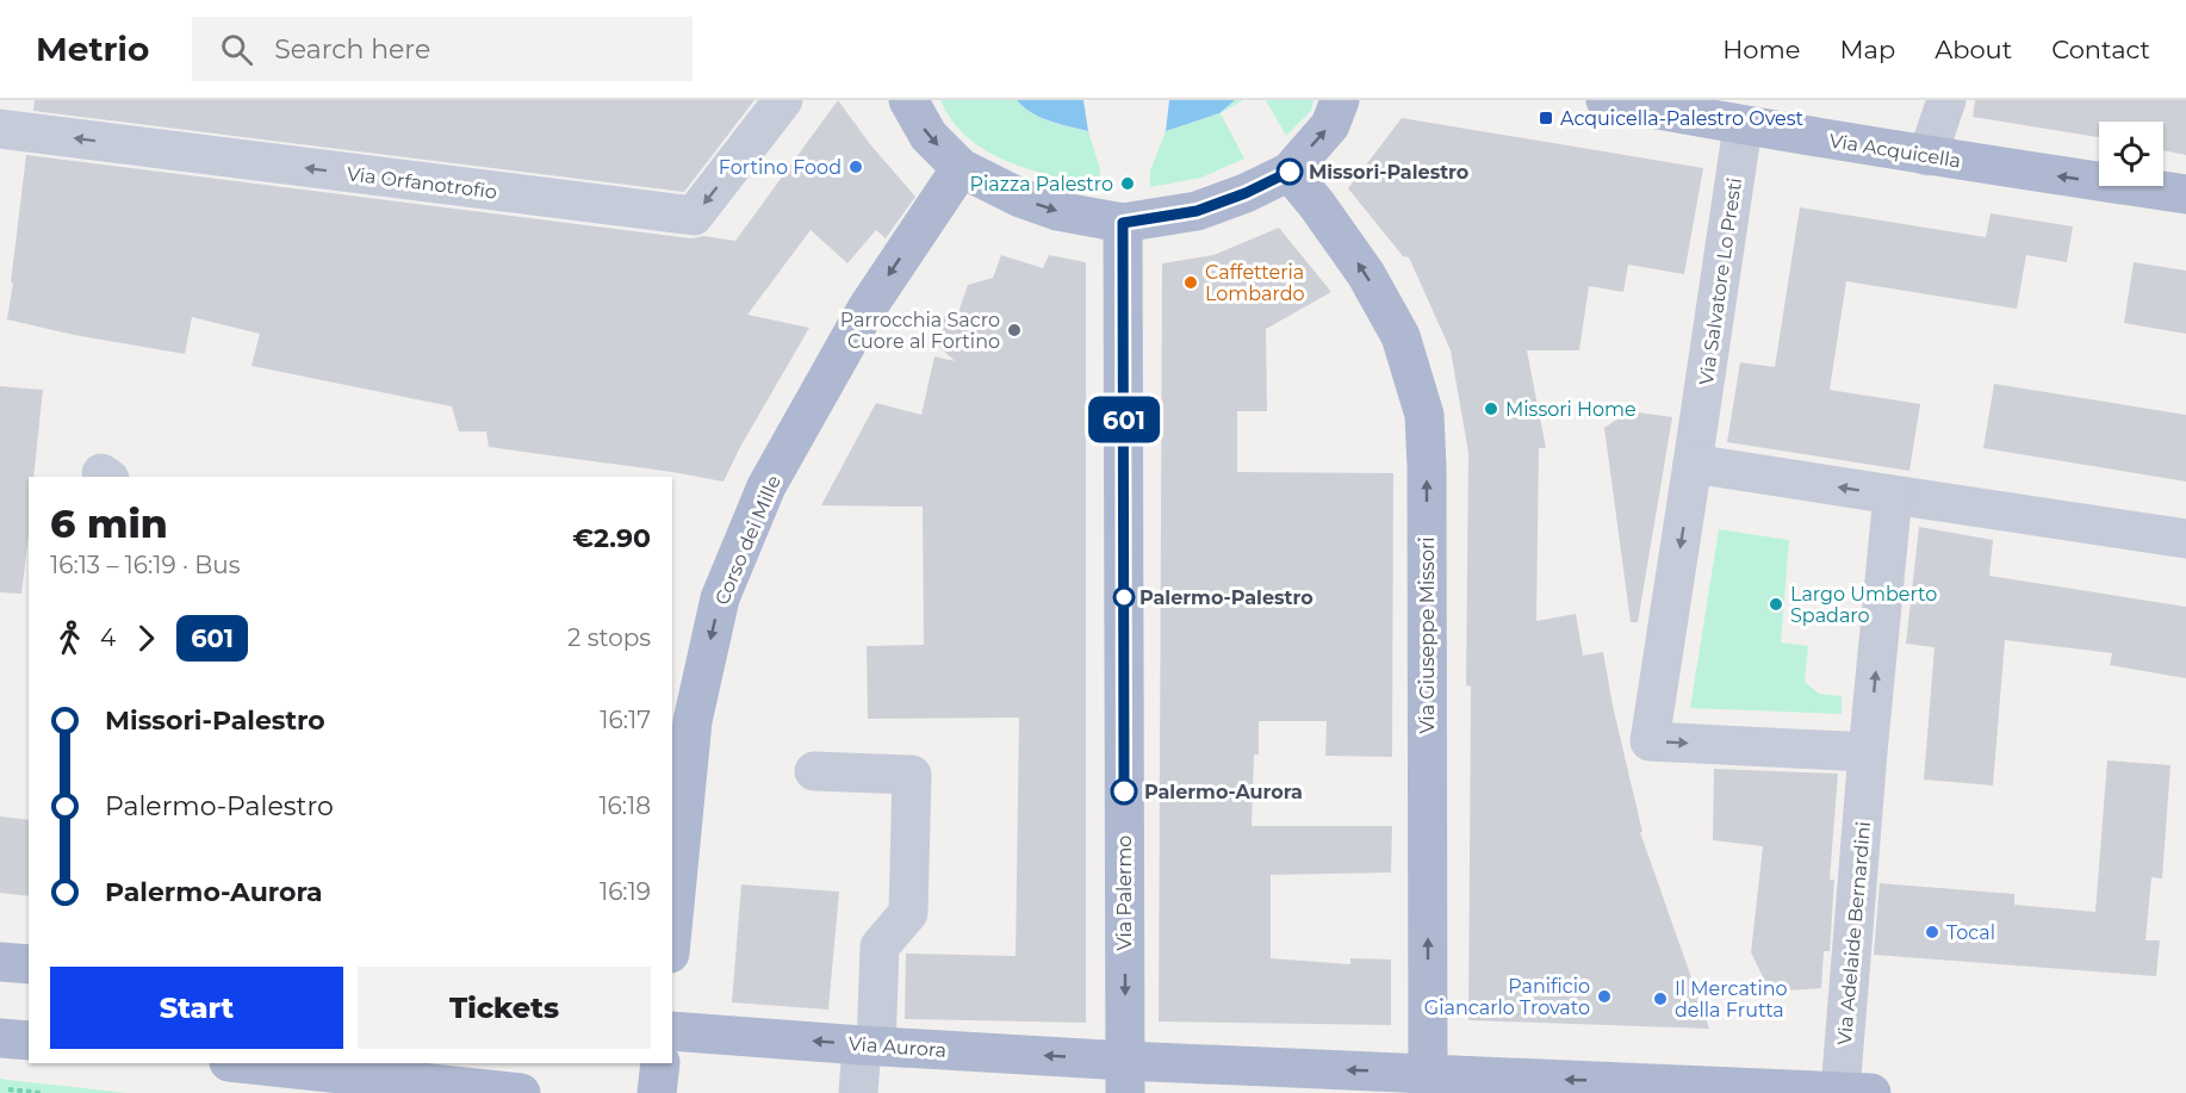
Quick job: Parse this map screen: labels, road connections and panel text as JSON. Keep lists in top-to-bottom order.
{
  "streets": {
    "main road": [
      "Via Acquicella",
      "Corso dei Mille",
      "Via Giuseppe Missori",
      "Via Palermo",
      "Via Aurora"
    ],
    "street": ["Via Orfanotrofio", "Via Salvatore Lo Presti", "Via Adelaide Bernardini"]
  },
  "crossings": [
    ["Via Acquicella", "Via Salvatore Lo Presti"],
    ["Via Salvatore Lo Presti", "Via Adelaide Bernardini"],
    ["Via Giuseppe Missori", "Via Aurora"],
    ["Via Palermo", "Via Aurora"],
    ["Via Adelaide Bernardini", "Via Aurora"]
  ],
  "one_way": [
    "Via Acquicella",
    "Via Orfanotrofio",
    "Corso dei Mille",
    "Via Giuseppe Missori",
    "Via Palermo",
    "Via Adelaide Bernardini",
    "Via Aurora"
  ],
  "places": {
    "transit": ["Acquicella-Palestro Ovest"],
    "other": [
      "Fortino Food",
      "Missori-Palestro",
      "Piazza Palestro",
      "Caffetteria Lombardo",
      "Parrocchia Sacro Cuore al Fortino",
      "Missori Home",
      "Palermo-Palestro",
      "Largo Umberto Spadaro",
      "Palermo-Aurora",
      "Tocal",
      "Panificio Giancarlo Trovato",
      "Il Mercatino della Frutta"
    ]
  },
  "lines": ["bus line 601"],
  "page": {
    "header": "Metrio",
    "search": "Search here",
    "nav": [
      "Home",
      "Map",
      "About",
      "Contact"
    ],
    "on_map": "601",
    "heading": ["6 min", "16:13 – 16:19 · Bus", "€2.90"],
    "legs": ["4", "601", "2 stops"],
    "list": [
      {
        "name": "Missori-Palestro",
        "value": "16:17"
      },
      {
        "name": "Palermo-Palestro",
        "value": "16:18"
      },
      {
        "name": "Palermo-Aurora",
        "value": "16:19"
      }
    ],
    "buttons": ["Start", "Tickets"]
  }
}
